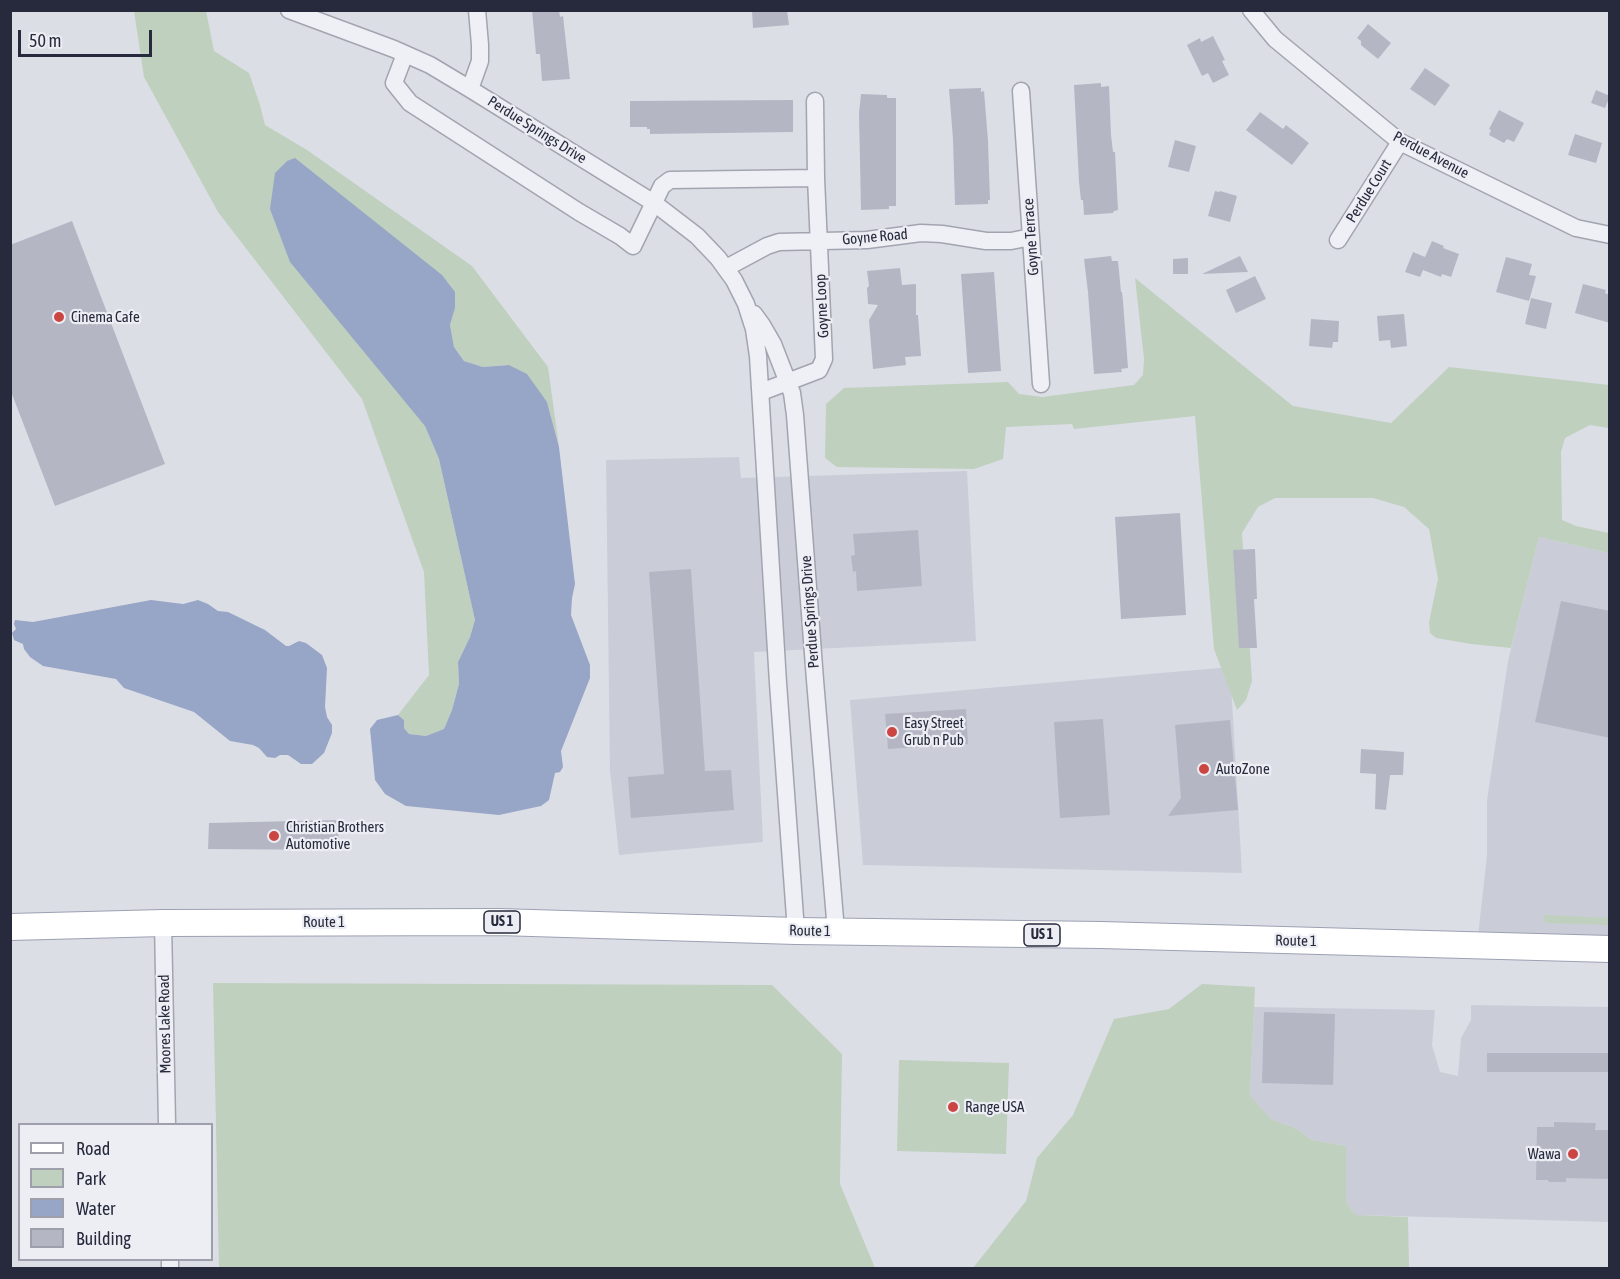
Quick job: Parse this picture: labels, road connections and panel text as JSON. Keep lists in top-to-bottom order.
{
  "streets": {
    "main road": ["Route 1", "US 1"],
    "street": [
      "Perdue Springs Drive",
      "Perdue Avenue",
      "Perdue Court",
      "Goyne Road",
      "Goyne Terrace",
      "Goyne Loop",
      "Moores Lake Road"
    ]
  },
  "crossings": [
    ["Perdue Springs Drive", "Goyne Road"],
    ["Perdue Springs Drive", "Goyne Loop"],
    ["Perdue Springs Drive", "Route 1"],
    ["Perdue Avenue", "Perdue Court"],
    ["Goyne Road", "Goyne Terrace"],
    ["Goyne Road", "Goyne Loop"],
    ["Route 1", "Moores Lake Road"]
  ],
  "places": [
    "Cinema Cafe",
    "Easy Street Grub n Pub",
    "AutoZone",
    "Christian Brothers Automotive",
    "Range USA",
    "Wawa"
  ],
  "legend": [
    "Road",
    "Park",
    "Water",
    "Building"
  ],
  "scale_bar": "50 m"
}
